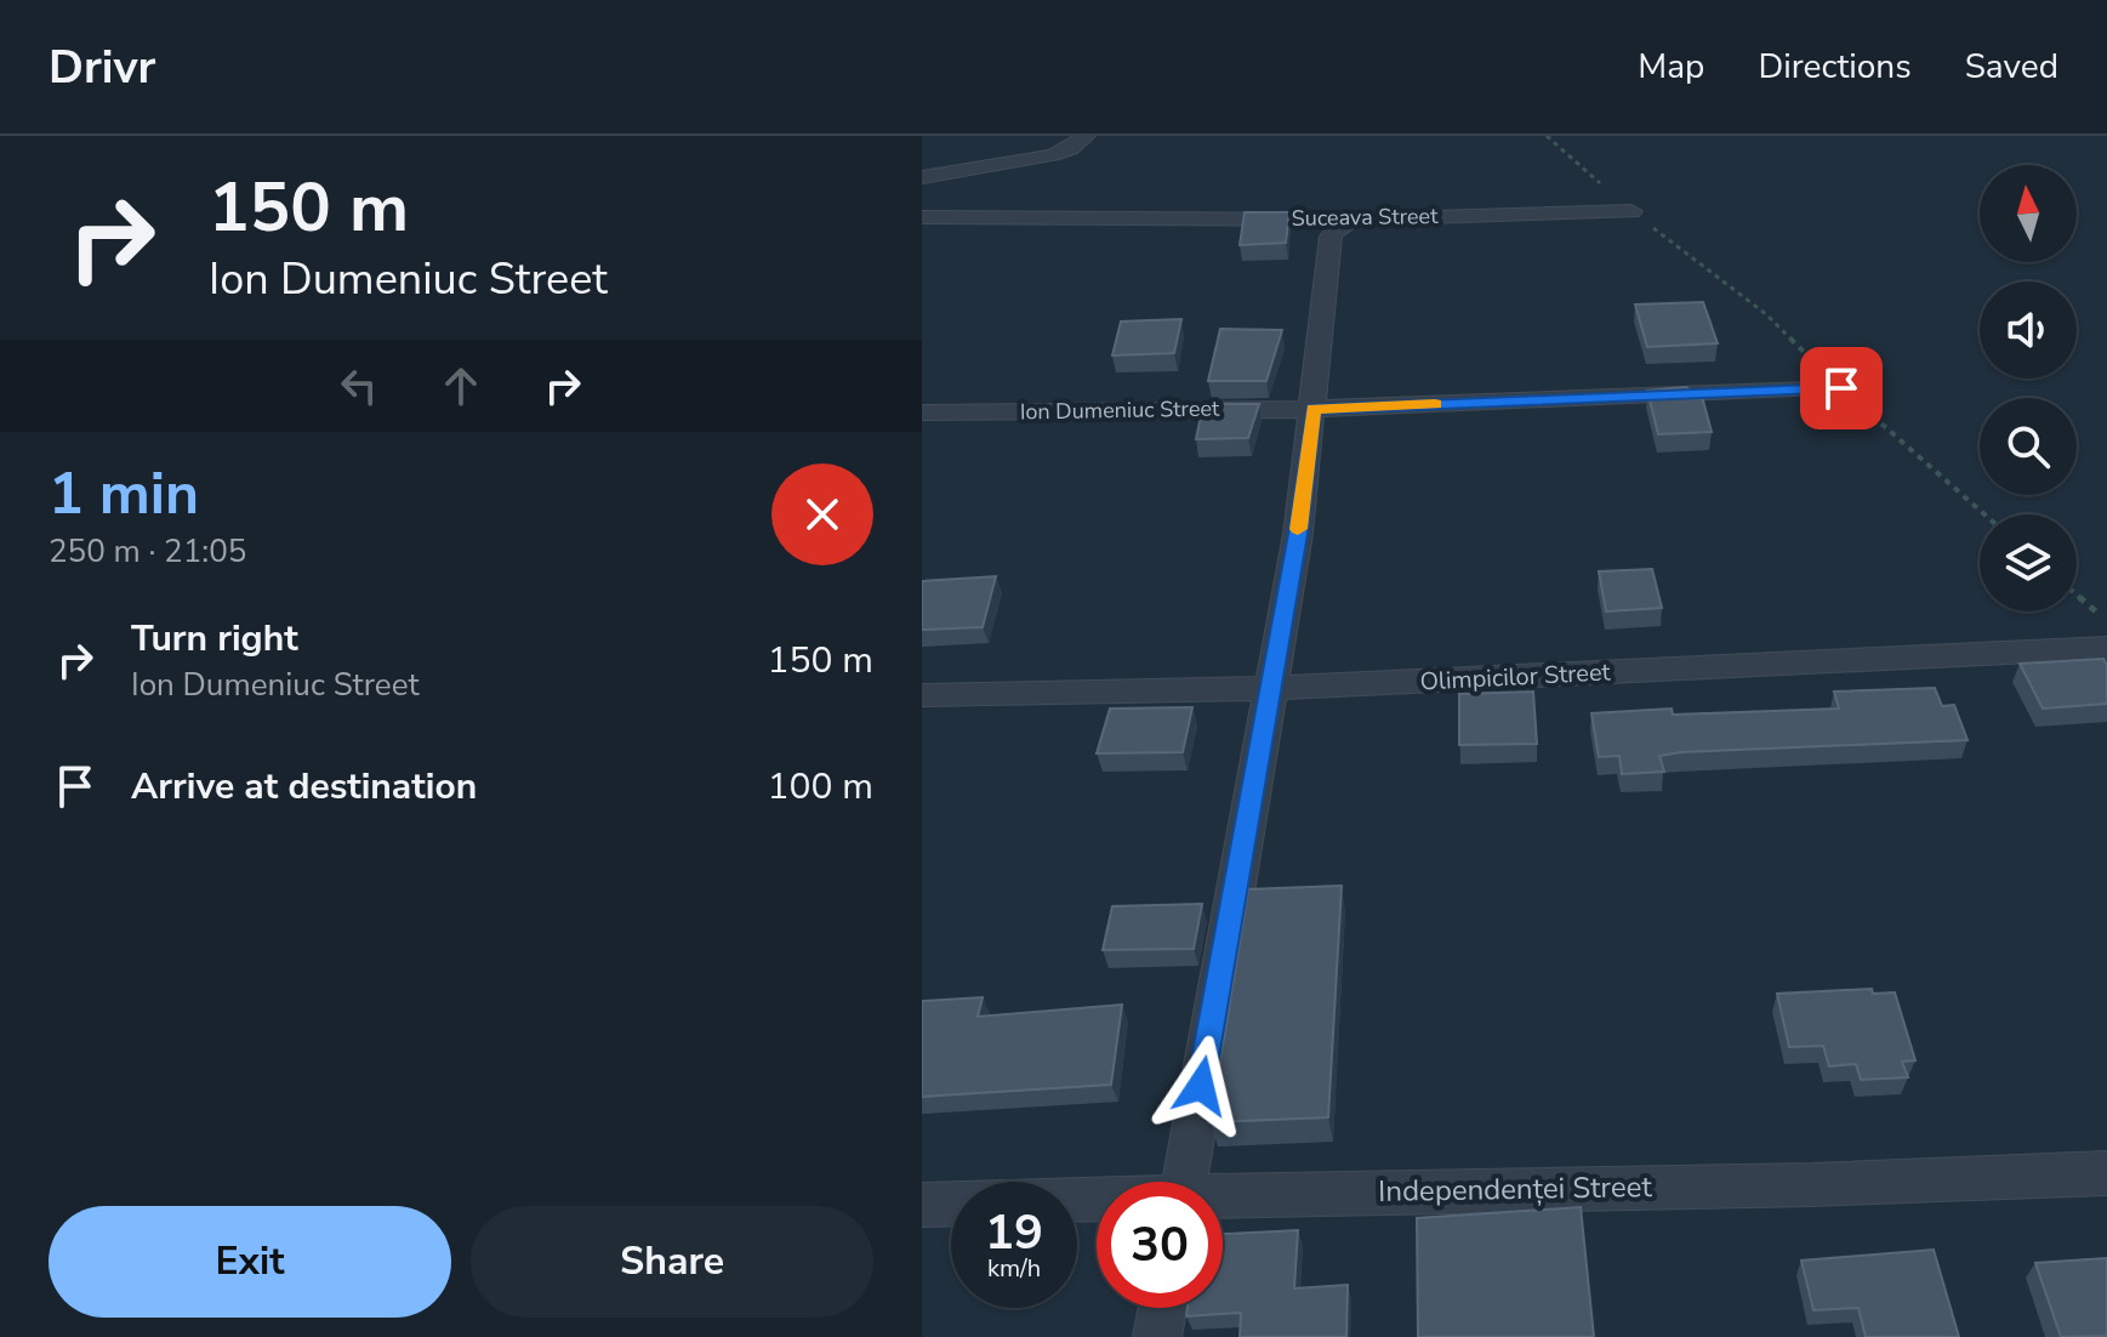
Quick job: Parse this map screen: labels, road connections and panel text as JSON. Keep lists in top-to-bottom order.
{
  "streets": {
    "street": [
      "Suceava Street",
      "Ion Dumeniuc Street",
      "Olimpicilor Street",
      "Independenței Street"
    ]
  },
  "north": "top",
  "page": {
    "header": "Drivr",
    "nav": ["Map", "Directions", "Saved"],
    "turn": ["150 m", "Ion Dumeniuc Street"],
    "heading": ["1 min", "250 m · 21:05"],
    "list": [
      {
        "name": "Turn right",
        "note": "Ion Dumeniuc Street",
        "value": "150 m"
      },
      {
        "name": "Arrive at destination",
        "value": "100 m"
      }
    ],
    "speed": "19 km/h",
    "limit": "30",
    "buttons": ["Exit", "Share"]
  }
}
